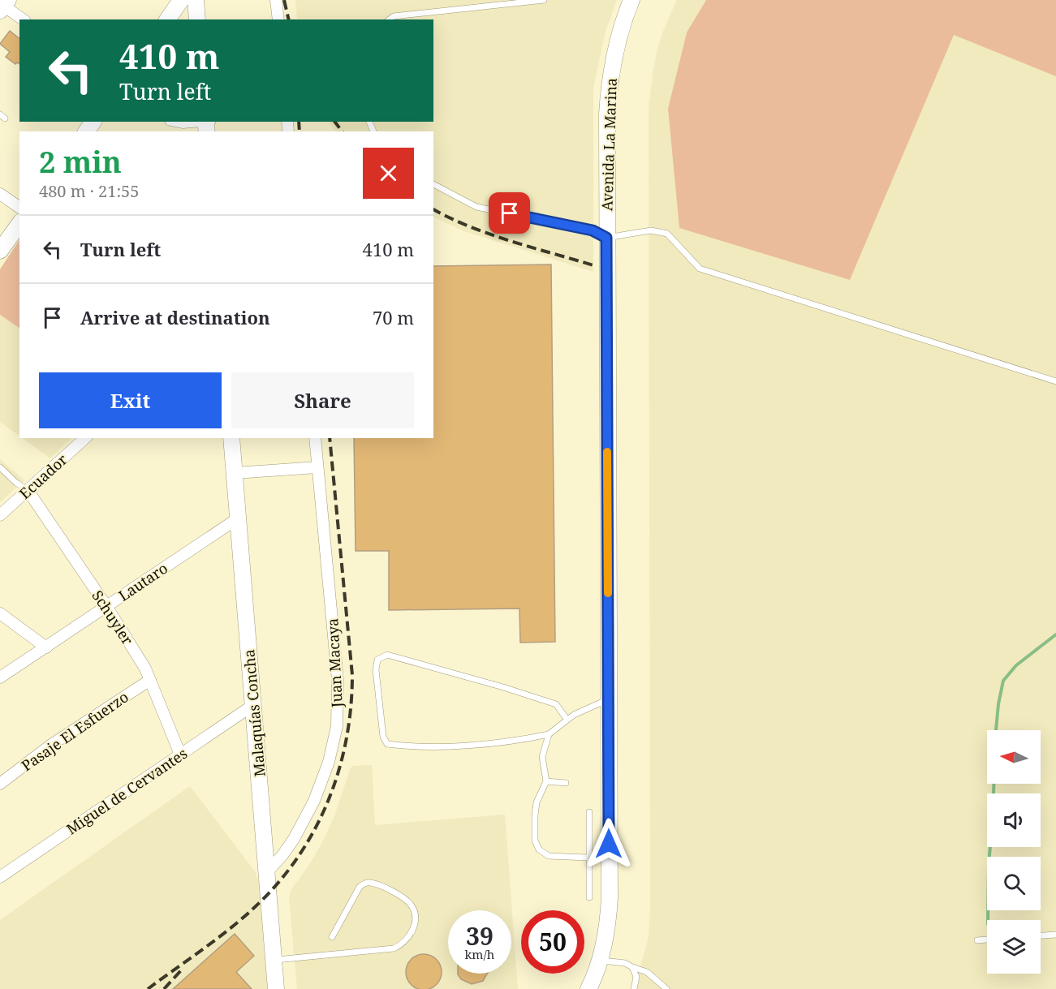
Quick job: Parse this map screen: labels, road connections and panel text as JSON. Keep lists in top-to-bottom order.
{
  "streets": {
    "main road": ["Avenida La Marina", "Malaquías Concha"],
    "street": [
      "Ecuador",
      "Lautaro",
      "Schuyler",
      "Juan Macaya",
      "Pasaje El Esfuerzo",
      "Miguel de Cervantes"
    ]
  },
  "crossings": [
    ["Ecuador", "Schuyler"],
    ["Lautaro", "Schuyler"],
    ["Lautaro", "Malaquías Concha"],
    ["Schuyler", "Pasaje El Esfuerzo"],
    ["Schuyler", "Miguel de Cervantes"],
    ["Juan Macaya", "Malaquías Concha"],
    ["Malaquías Concha", "Miguel de Cervantes"]
  ],
  "north": "left",
  "page": {
    "turn": ["410 m", "Turn left"],
    "heading": ["2 min", "480 m · 21:55"],
    "list": [
      {
        "name": "Turn left",
        "value": "410 m"
      },
      {
        "name": "Arrive at destination",
        "value": "70 m"
      }
    ],
    "buttons": ["Exit", "Share"],
    "speed": "39 km/h",
    "limit": "50"
  }
}
